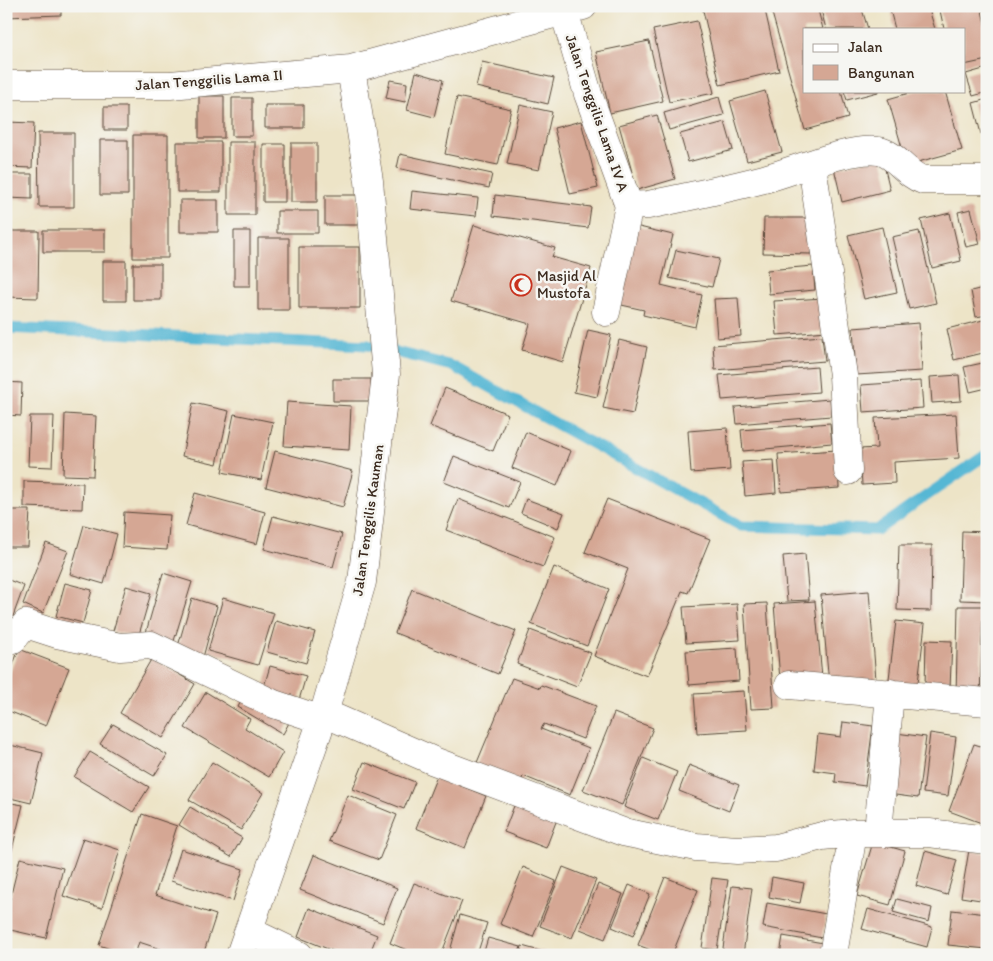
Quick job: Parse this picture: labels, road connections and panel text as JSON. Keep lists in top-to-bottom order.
{
  "streets": {
    "street": ["Jalan Tenggilis Lama II", "Jalan Tenggilis Lama IV A", "Jalan Tenggilis Kauman"]
  },
  "crossings": [
    ["Jalan Tenggilis Lama II", "Jalan Tenggilis Lama IV A"],
    ["Jalan Tenggilis Lama II", "Jalan Tenggilis Kauman"]
  ],
  "places": {
    "mosque": ["Masjid Al Mustofa"]
  },
  "legend": ["Jalan", "Bangunan"]
}
